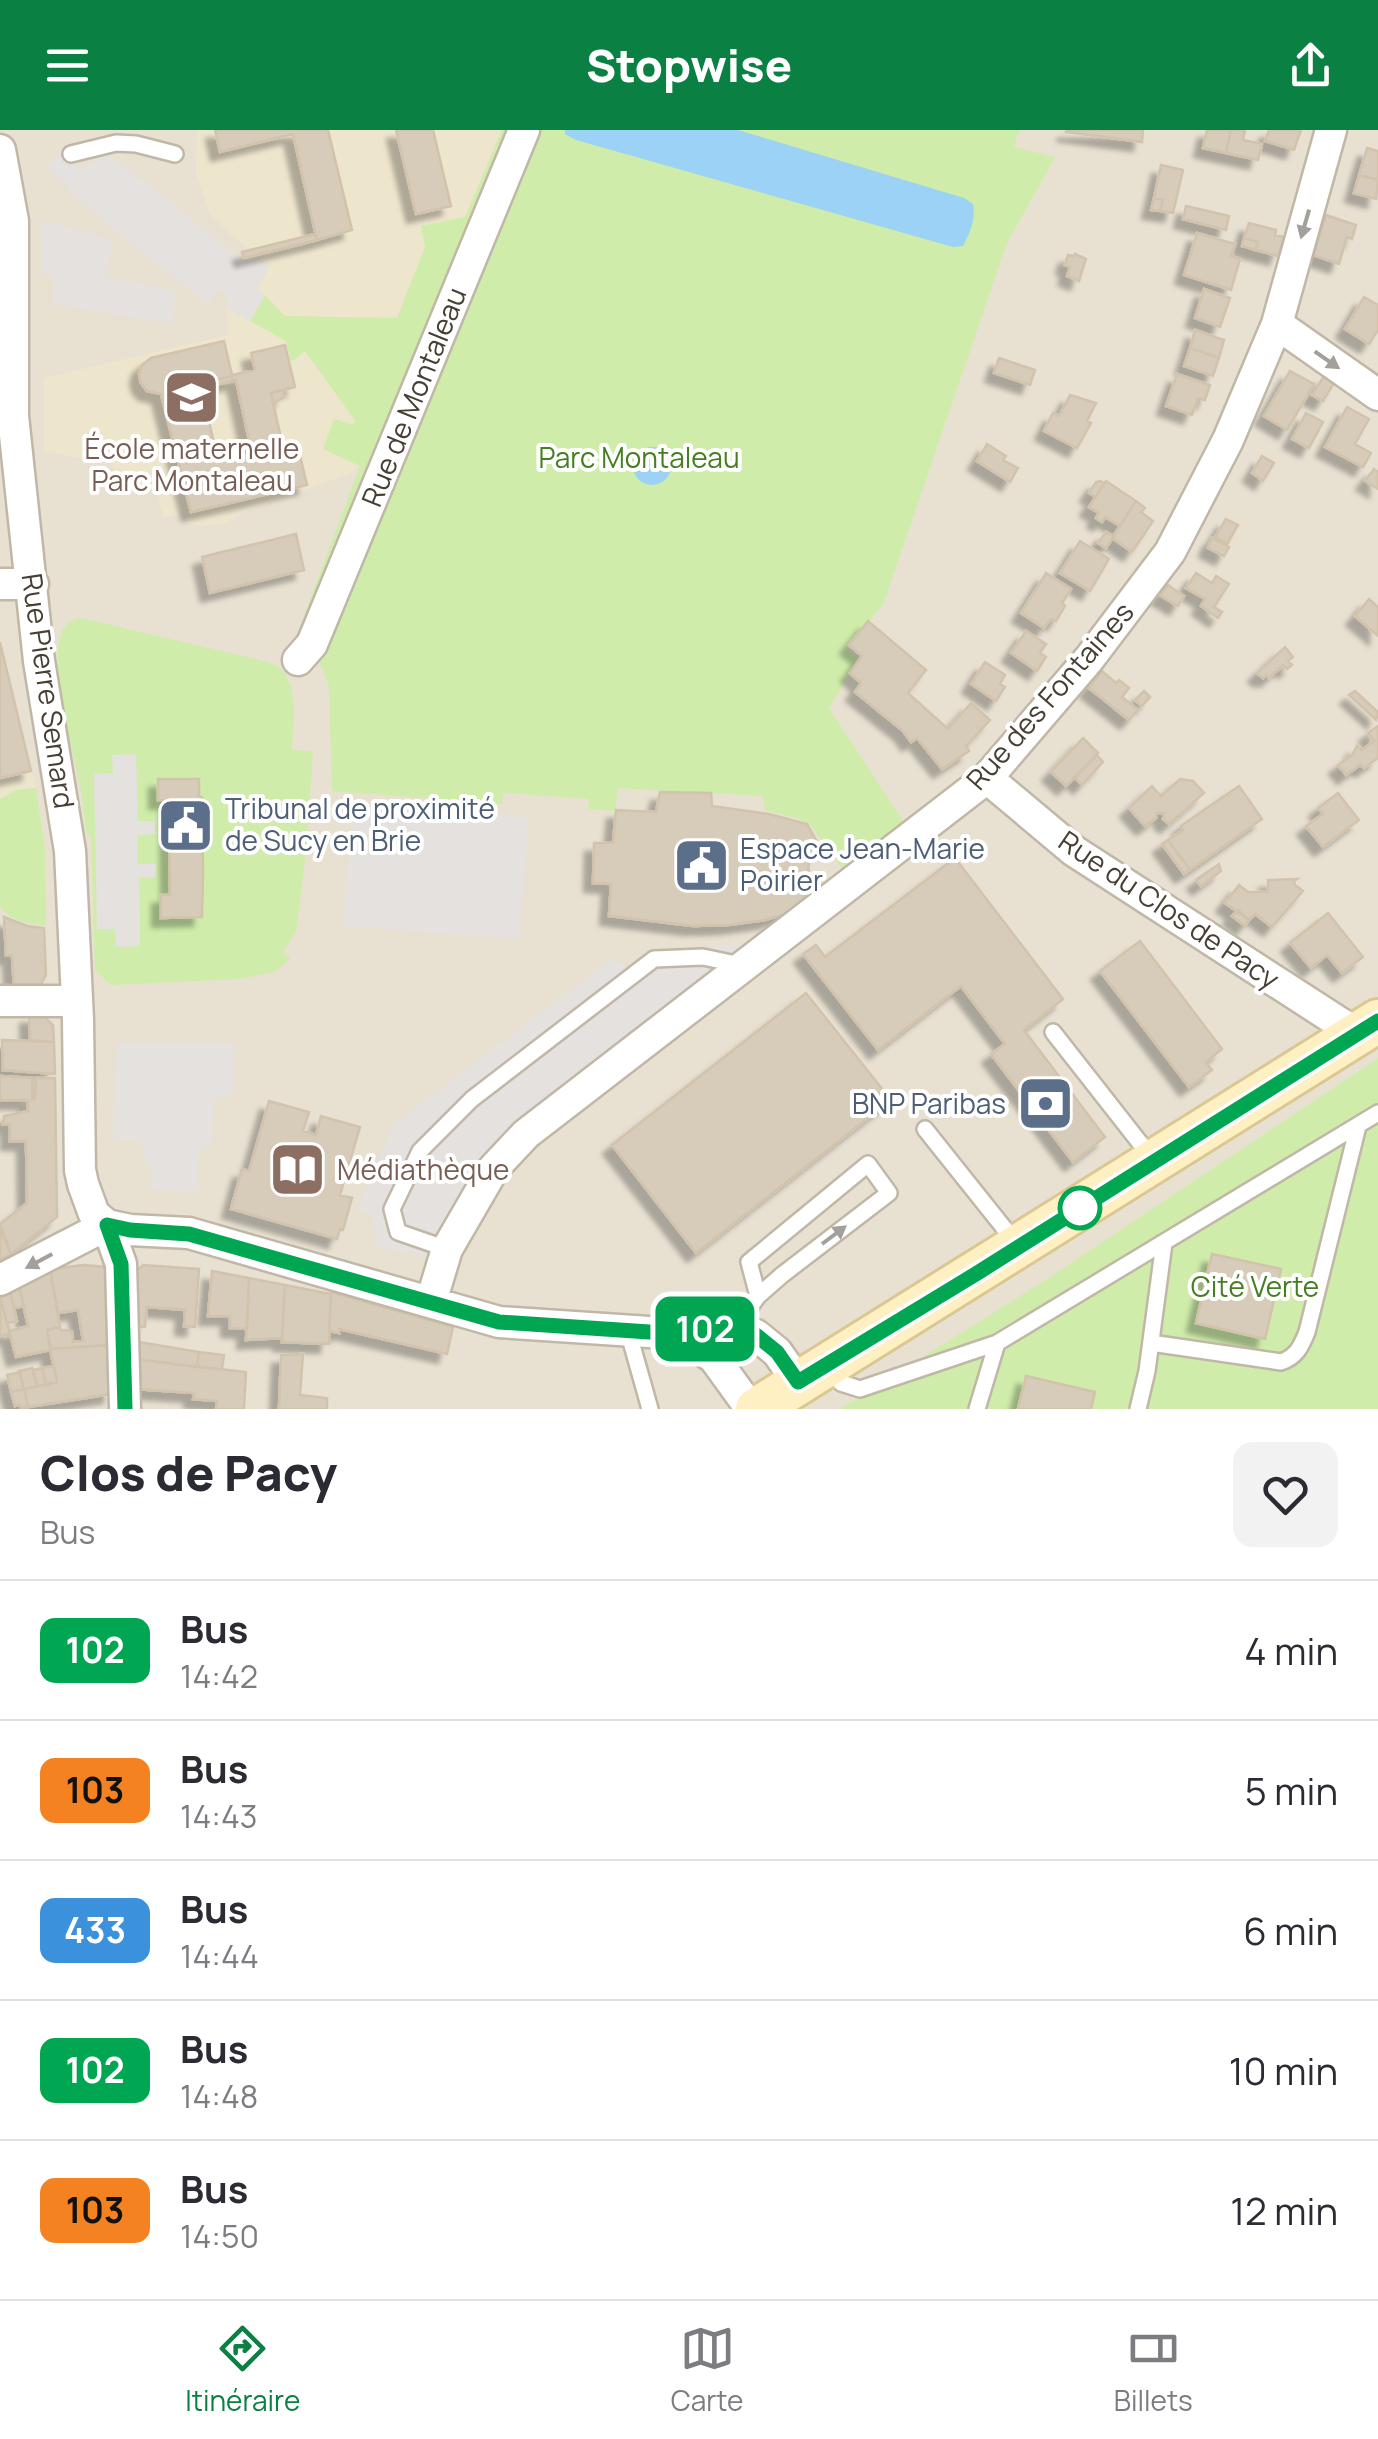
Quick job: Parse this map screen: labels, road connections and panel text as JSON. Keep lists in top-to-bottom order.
{
  "streets": {
    "street": [
      "Rue de Montaleau",
      "Rue Pierre Semard",
      "Rue des Fontaines",
      "Rue du Clos de Pacy"
    ]
  },
  "crossings": [
    ["Rue des Fontaines", "Rue du Clos de Pacy"]
  ],
  "parks": ["Parc Montaleau", "Cité Verte"],
  "places": {
    "school or university": ["École maternelle Parc Montaleau"],
    "public building": ["Tribunal de proximité de Sucy en Brie", "Espace Jean-Marie Poirier"],
    "bank": ["BNP Paribas"],
    "library": ["Médiathèque"]
  },
  "lines": ["bus line 102"],
  "page": {
    "header": "Stopwise",
    "on_map": "102",
    "heading": ["Clos de Pacy", "Bus"],
    "list": [
      {
        "mark": "102",
        "name": "Bus",
        "note": "14:42",
        "value": "4 min"
      },
      {
        "mark": "103",
        "name": "Bus",
        "note": "14:43",
        "value": "5 min"
      },
      {
        "mark": "433",
        "name": "Bus",
        "note": "14:44",
        "value": "6 min"
      },
      {
        "mark": "102",
        "name": "Bus",
        "note": "14:48",
        "value": "10 min"
      },
      {
        "mark": "103",
        "name": "Bus",
        "note": "14:50",
        "value": "12 min"
      }
    ],
    "tabs": ["Itinéraire", "Carte", "Billets"]
  }
}
